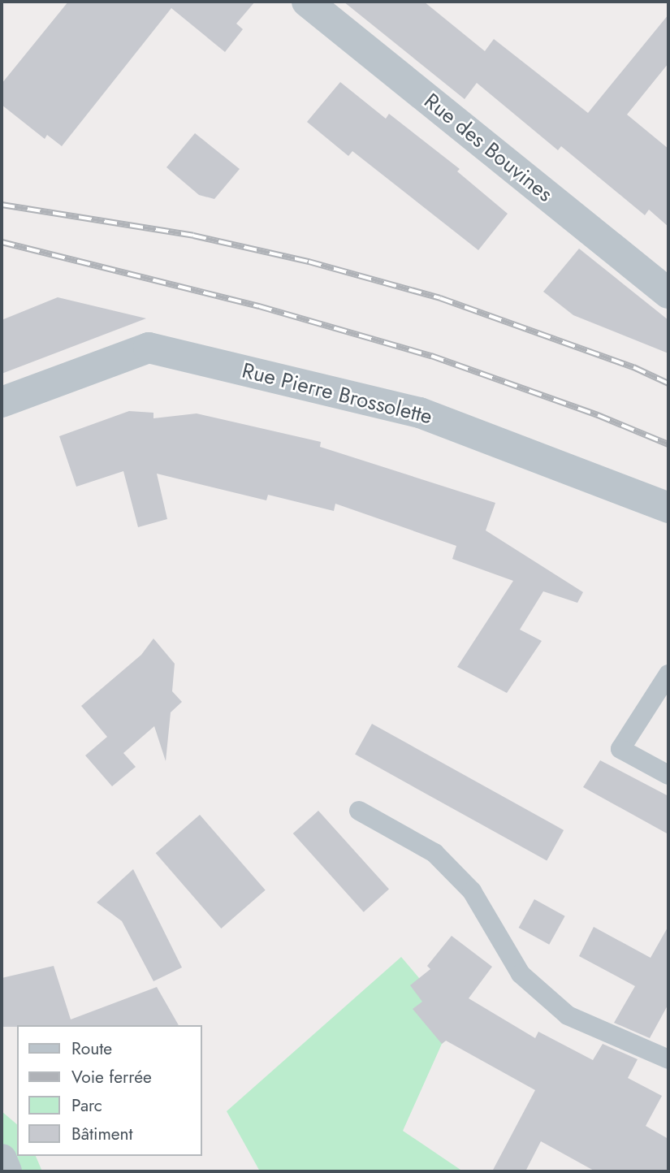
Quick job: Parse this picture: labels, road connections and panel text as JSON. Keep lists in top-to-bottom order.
{
  "streets": {
    "street": ["Rue des Bouvines", "Rue Pierre Brossolette"]
  },
  "legend": [
    "Route",
    "Voie ferrée",
    "Parc",
    "Bâtiment"
  ]
}
